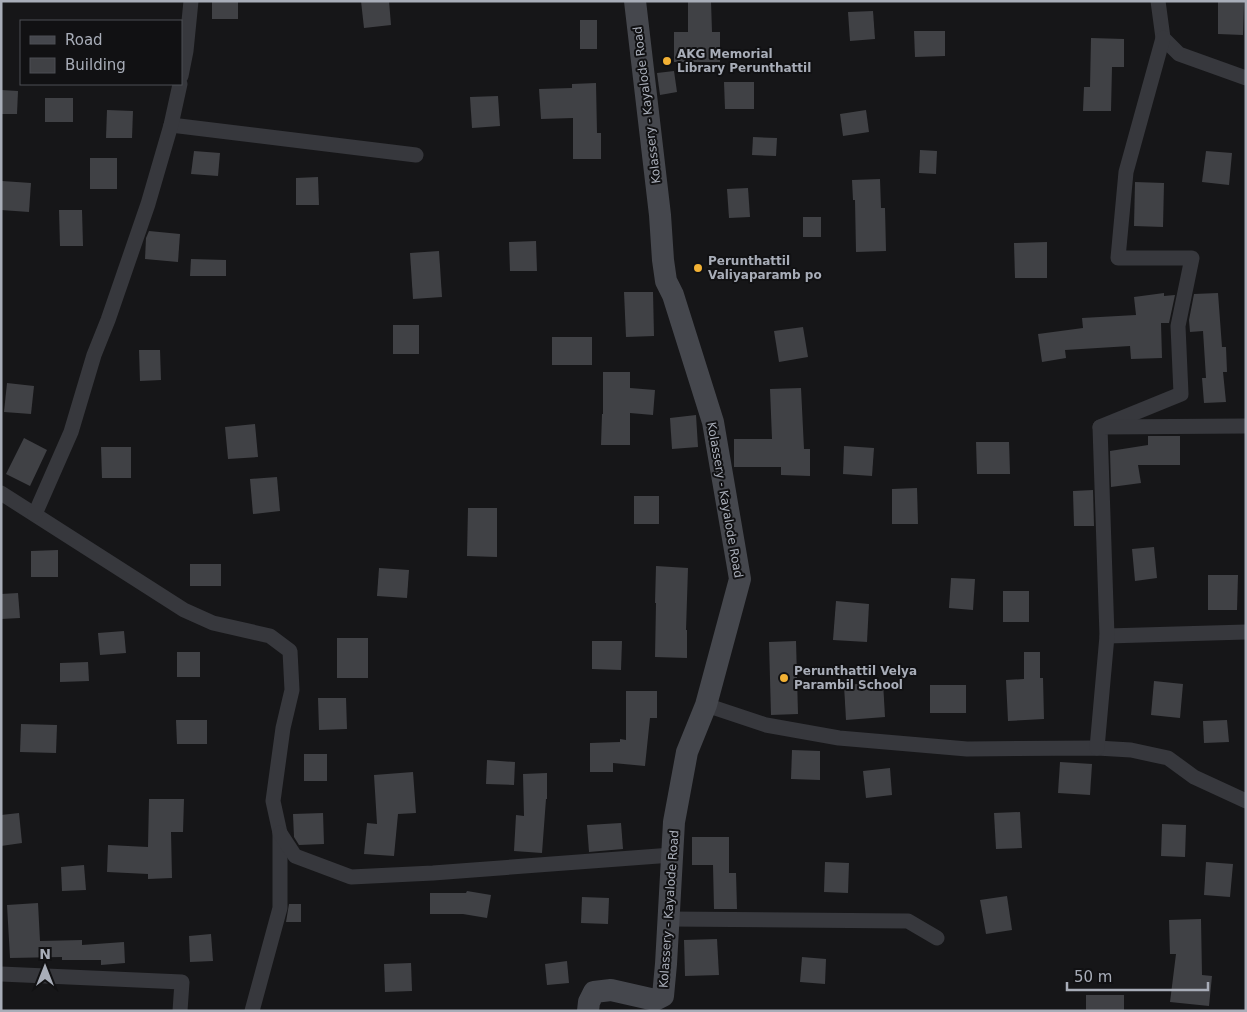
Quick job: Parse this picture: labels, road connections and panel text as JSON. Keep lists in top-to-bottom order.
{
  "streets": {
    "main road": ["Kolassery - Kayalode Road"]
  },
  "places": ["AKG Memorial Library Perunthattil", "Perunthattil Valiyaparamb po", "Perunthattil Velya Parambil School"],
  "legend": ["Road", "Building"],
  "scale_bar": "50 m",
  "north": "top"
}
